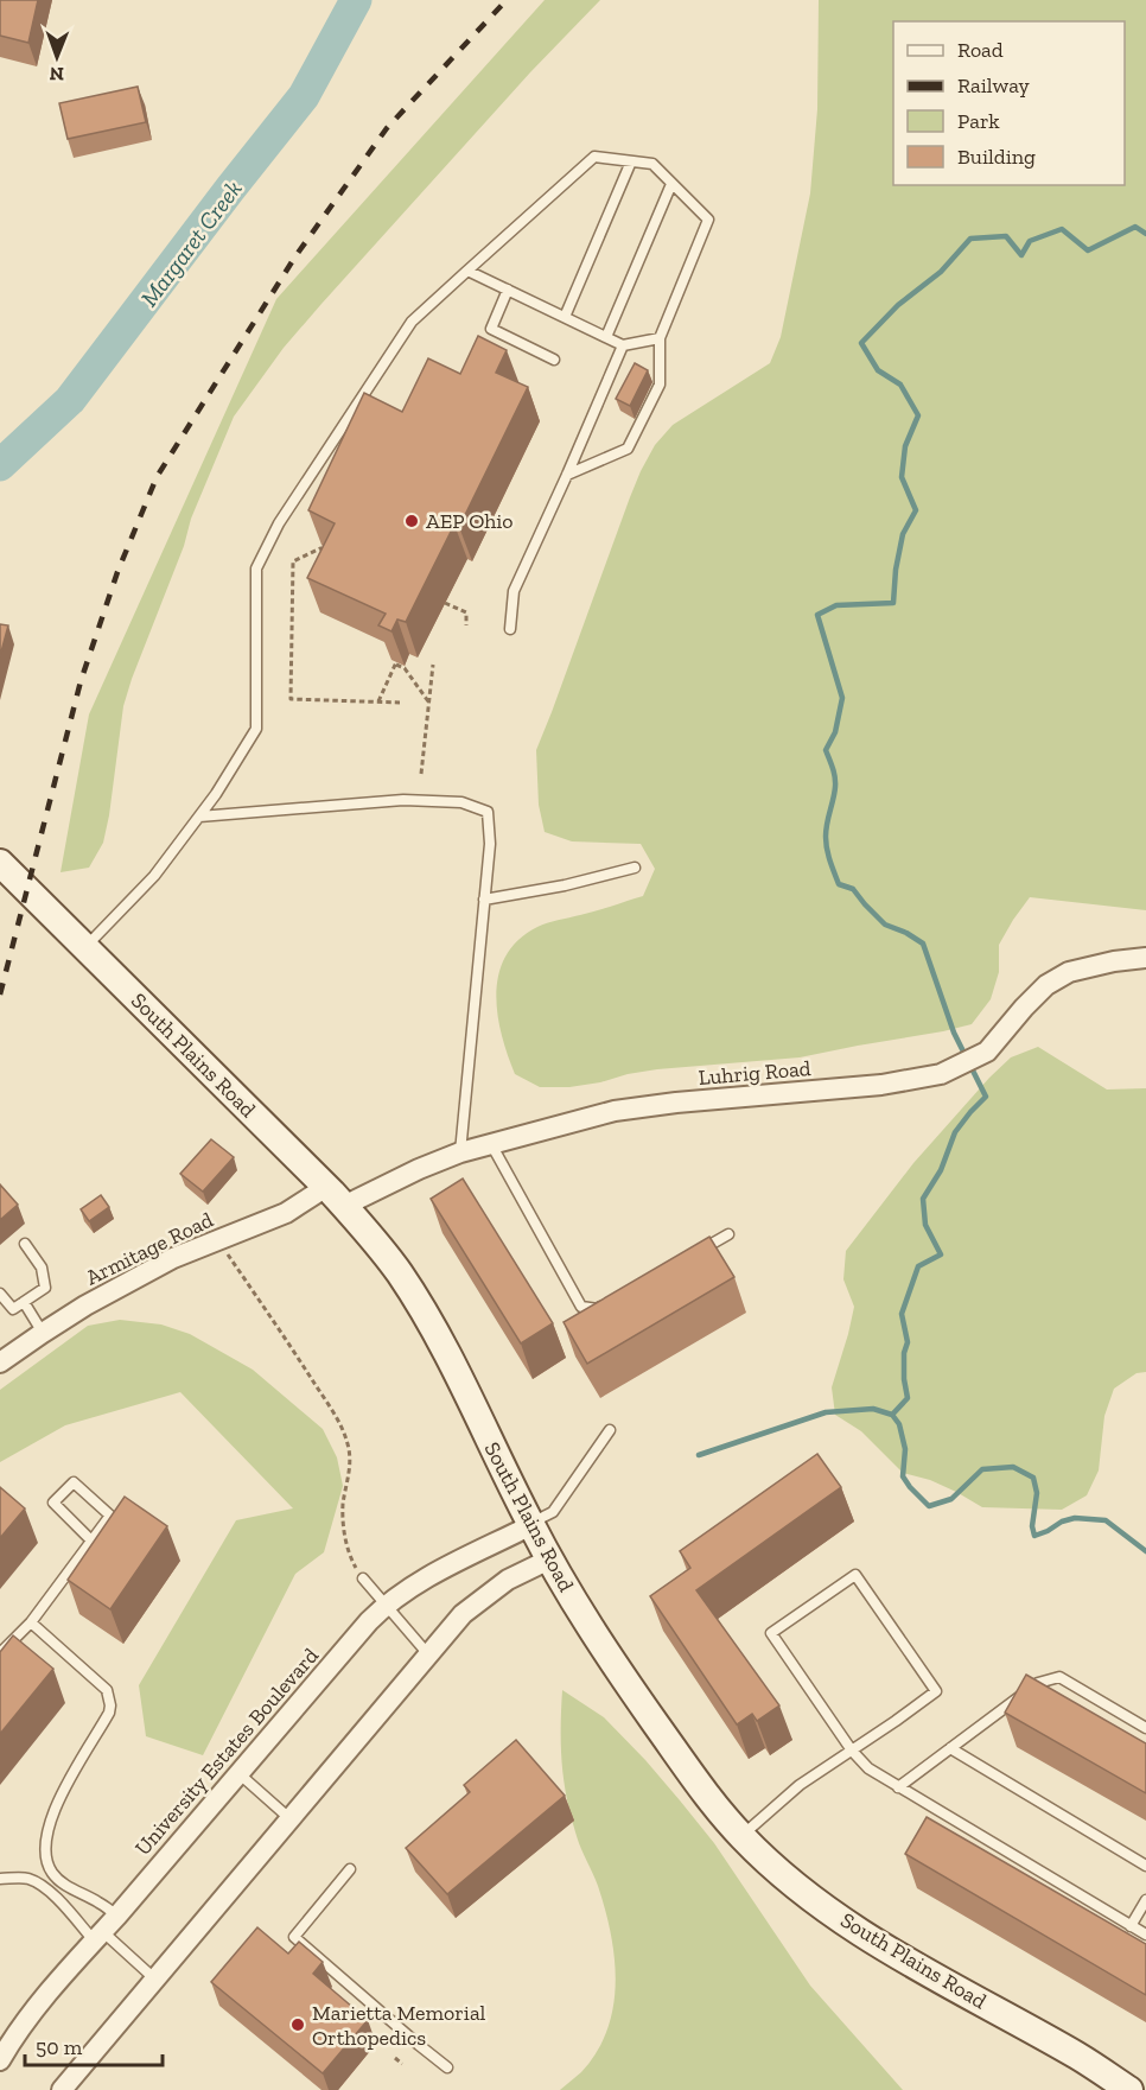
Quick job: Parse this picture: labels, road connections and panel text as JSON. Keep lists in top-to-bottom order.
{
  "streets": {
    "main road": ["South Plains Road"],
    "street": ["Luhrig Road", "Armitage Road", "University Estates Boulevard"]
  },
  "crossings": [
    ["South Plains Road", "Luhrig Road"],
    ["South Plains Road", "Armitage Road"],
    ["South Plains Road", "University Estates Boulevard"],
    ["Luhrig Road", "Armitage Road"]
  ],
  "water": ["Margaret Creek"],
  "places": ["AEP Ohio", "Marietta Memorial Orthopedics"],
  "legend": [
    "Road",
    "Railway",
    "Park",
    "Building"
  ],
  "scale_bar": "50 m",
  "north": "bottom"
}
